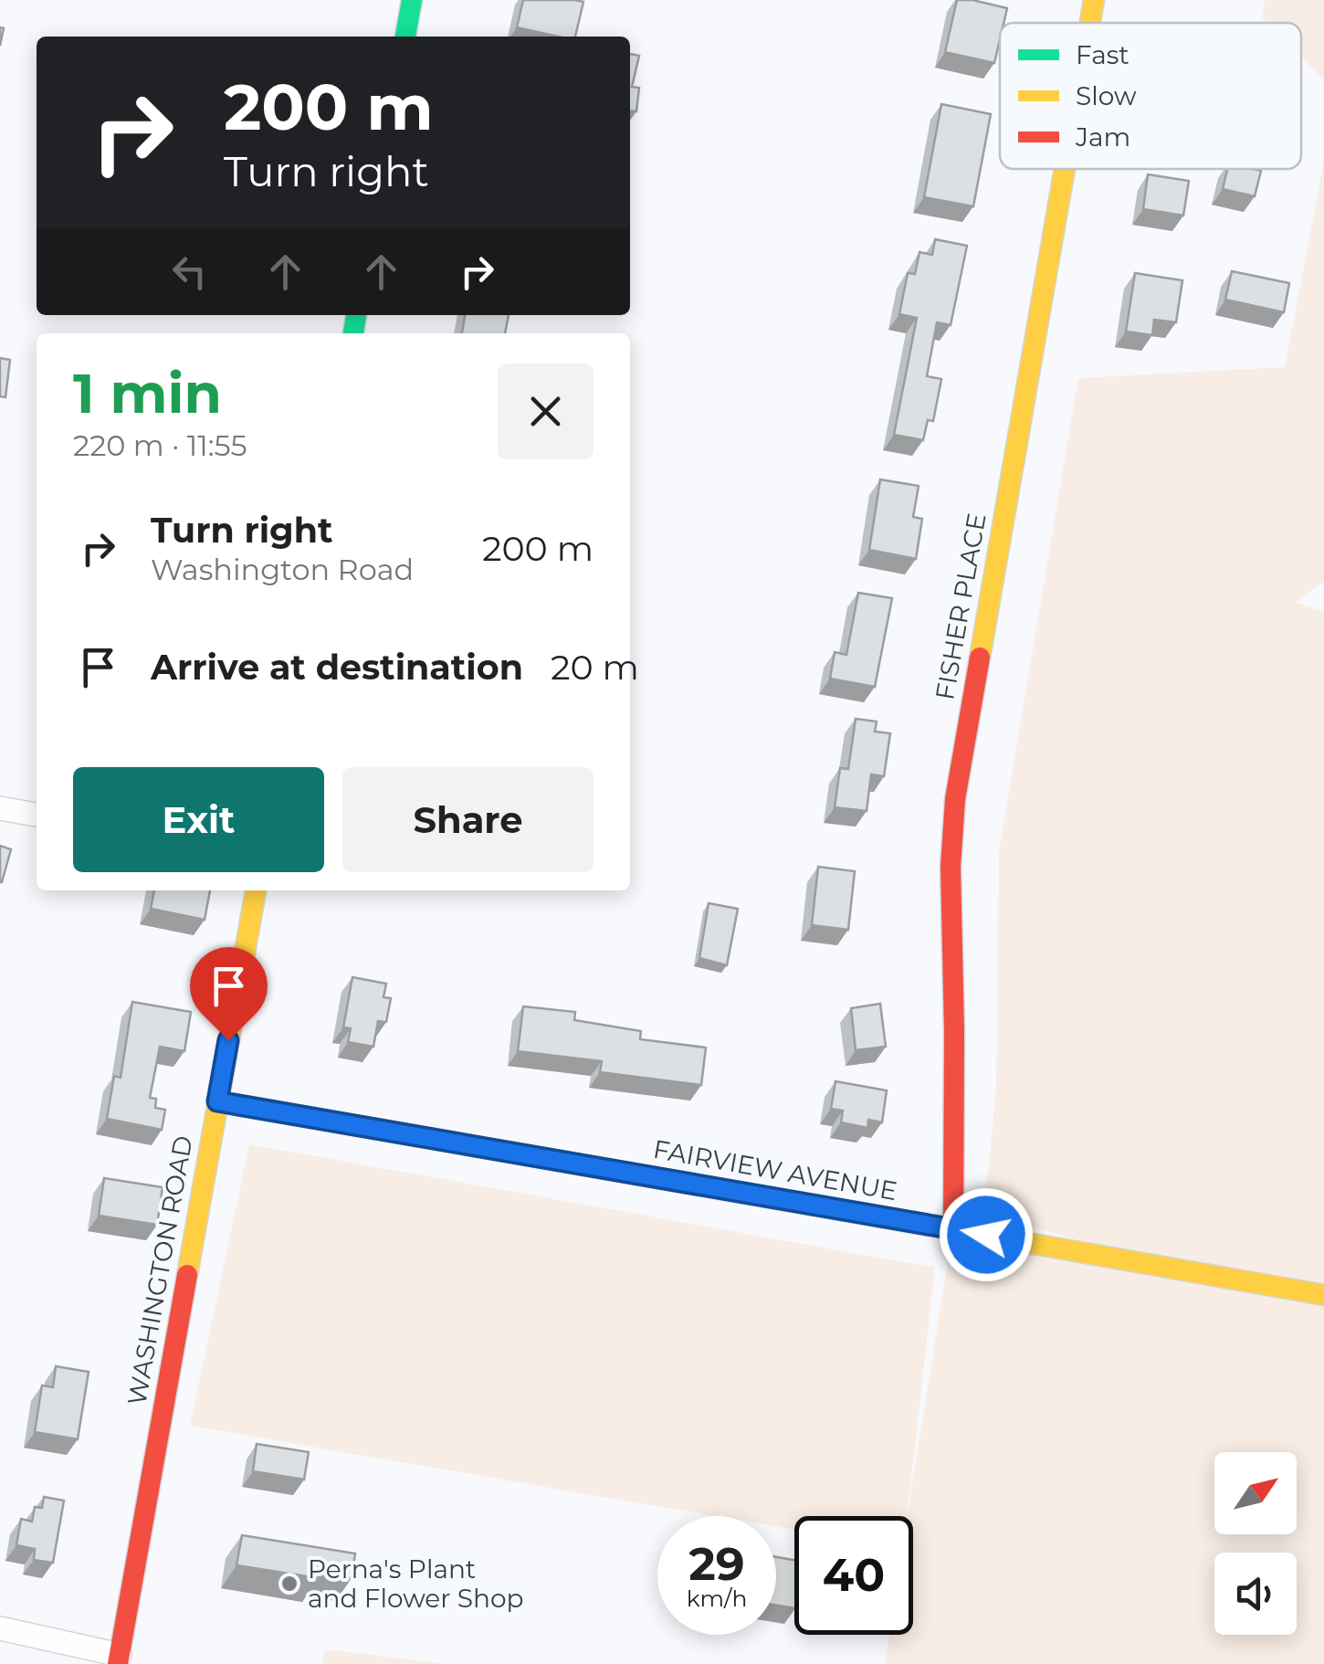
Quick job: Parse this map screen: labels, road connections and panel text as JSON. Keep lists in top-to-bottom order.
{
  "streets": {
    "street": ["FISHER PLACE", "FAIRVIEW AVENUE", "WASHINGTON ROAD"]
  },
  "crossings": [
    ["FISHER PLACE", "FAIRVIEW AVENUE"],
    ["FAIRVIEW AVENUE", "WASHINGTON ROAD"]
  ],
  "places": ["Perna's Plant and Flower Shop"],
  "legend": ["Fast", "Slow", "Jam"],
  "north": "top right",
  "page": {
    "turn": ["200 m", "Turn right"],
    "heading": ["1 min", "220 m · 11:55"],
    "list": [
      {
        "name": "Turn right",
        "note": "Washington Road",
        "value": "200 m"
      },
      {
        "name": "Arrive at destination",
        "value": "20 m"
      }
    ],
    "buttons": ["Exit", "Share"],
    "speed": "29 km/h",
    "limit": "40"
  }
}
